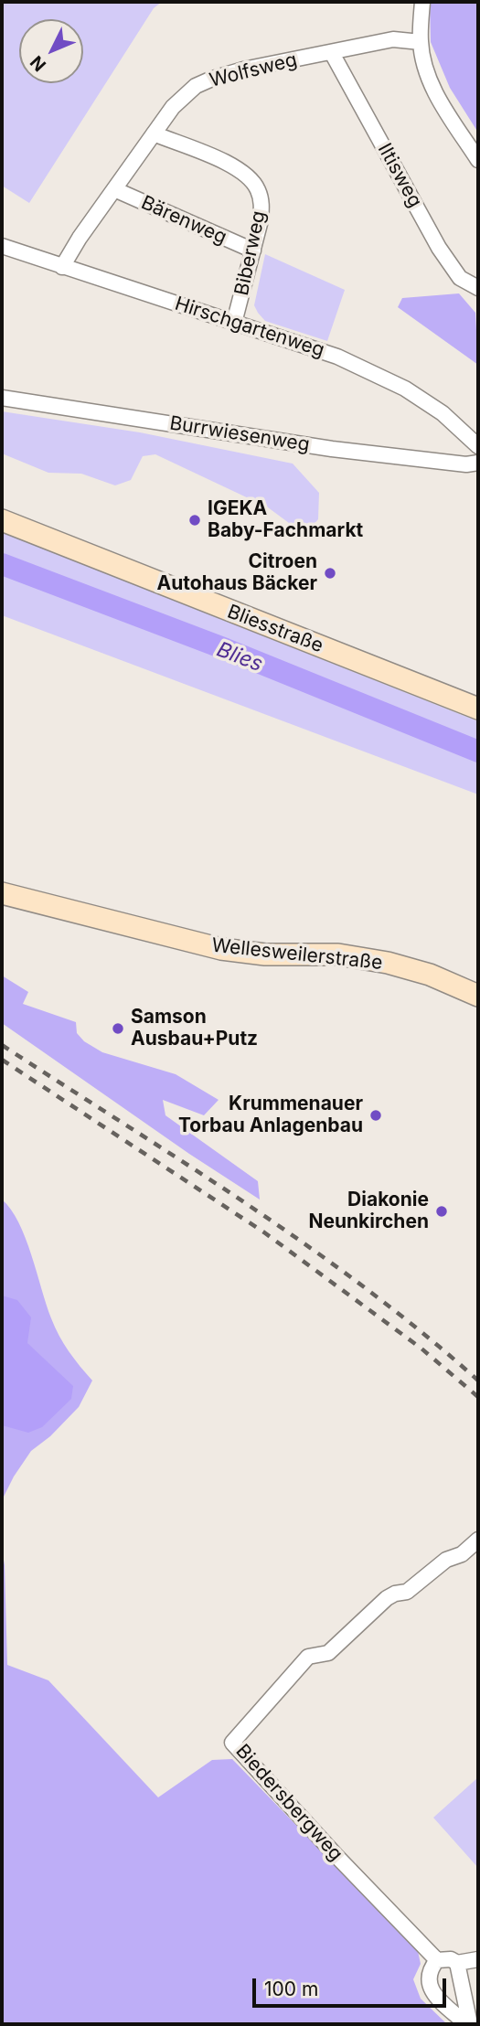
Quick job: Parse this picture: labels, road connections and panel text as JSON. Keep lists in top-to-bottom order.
{
  "streets": {
    "main road": ["Bliesstraße", "Wellesweilerstraße"],
    "street": [
      "Wolfsweg",
      "Iltisweg",
      "Bärenweg",
      "Biberweg",
      "Hirschgartenweg",
      "Burrwiesenweg",
      "Biedersbergweg"
    ]
  },
  "crossings": [
    ["Wolfsweg", "Iltisweg"],
    ["Wolfsweg", "Bärenweg"],
    ["Wolfsweg", "Biberweg"],
    ["Wolfsweg", "Hirschgartenweg"],
    ["Bärenweg", "Biberweg"],
    ["Biberweg", "Hirschgartenweg"]
  ],
  "water": ["Blies"],
  "places": [
    "IGEKA Baby-Fachmarkt",
    "Citroen Autohaus Bäcker",
    "Samson Ausbau+Putz",
    "Krummenauer Torbau Anlagenbau",
    "Diakonie Neunkirchen"
  ],
  "scale_bar": "100 m",
  "north": "bottom left"
}
